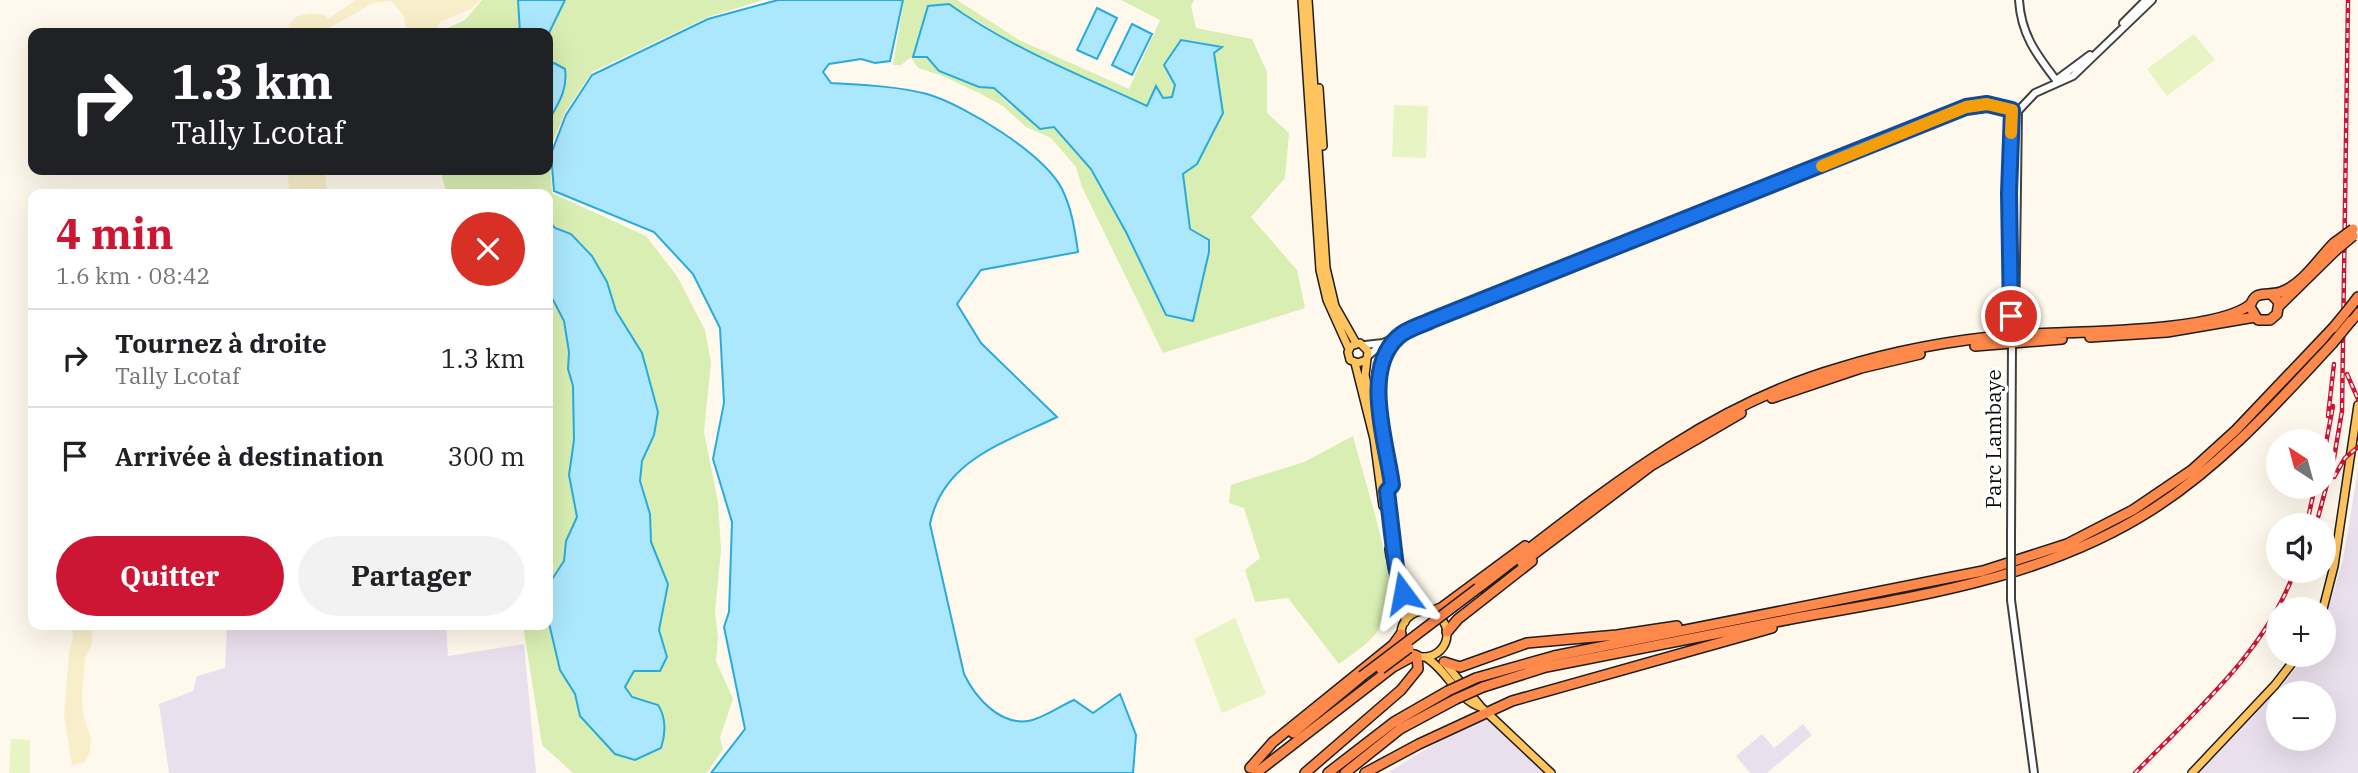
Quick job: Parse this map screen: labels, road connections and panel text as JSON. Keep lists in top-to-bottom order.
{
  "streets": {
    "street": ["Parc Lambaye"]
  },
  "north": "top left",
  "page": {
    "turn": ["1.3 km", "Tally Lcotaf"],
    "heading": ["4 min", "1.6 km · 08:42"],
    "list": [
      {
        "name": "Tournez à droite",
        "note": "Tally Lcotaf",
        "value": "1.3 km"
      },
      {
        "name": "Arrivée à destination",
        "value": "300 m"
      }
    ],
    "map_buttons": ["+", "−"],
    "buttons": ["Quitter", "Partager"]
  }
}
